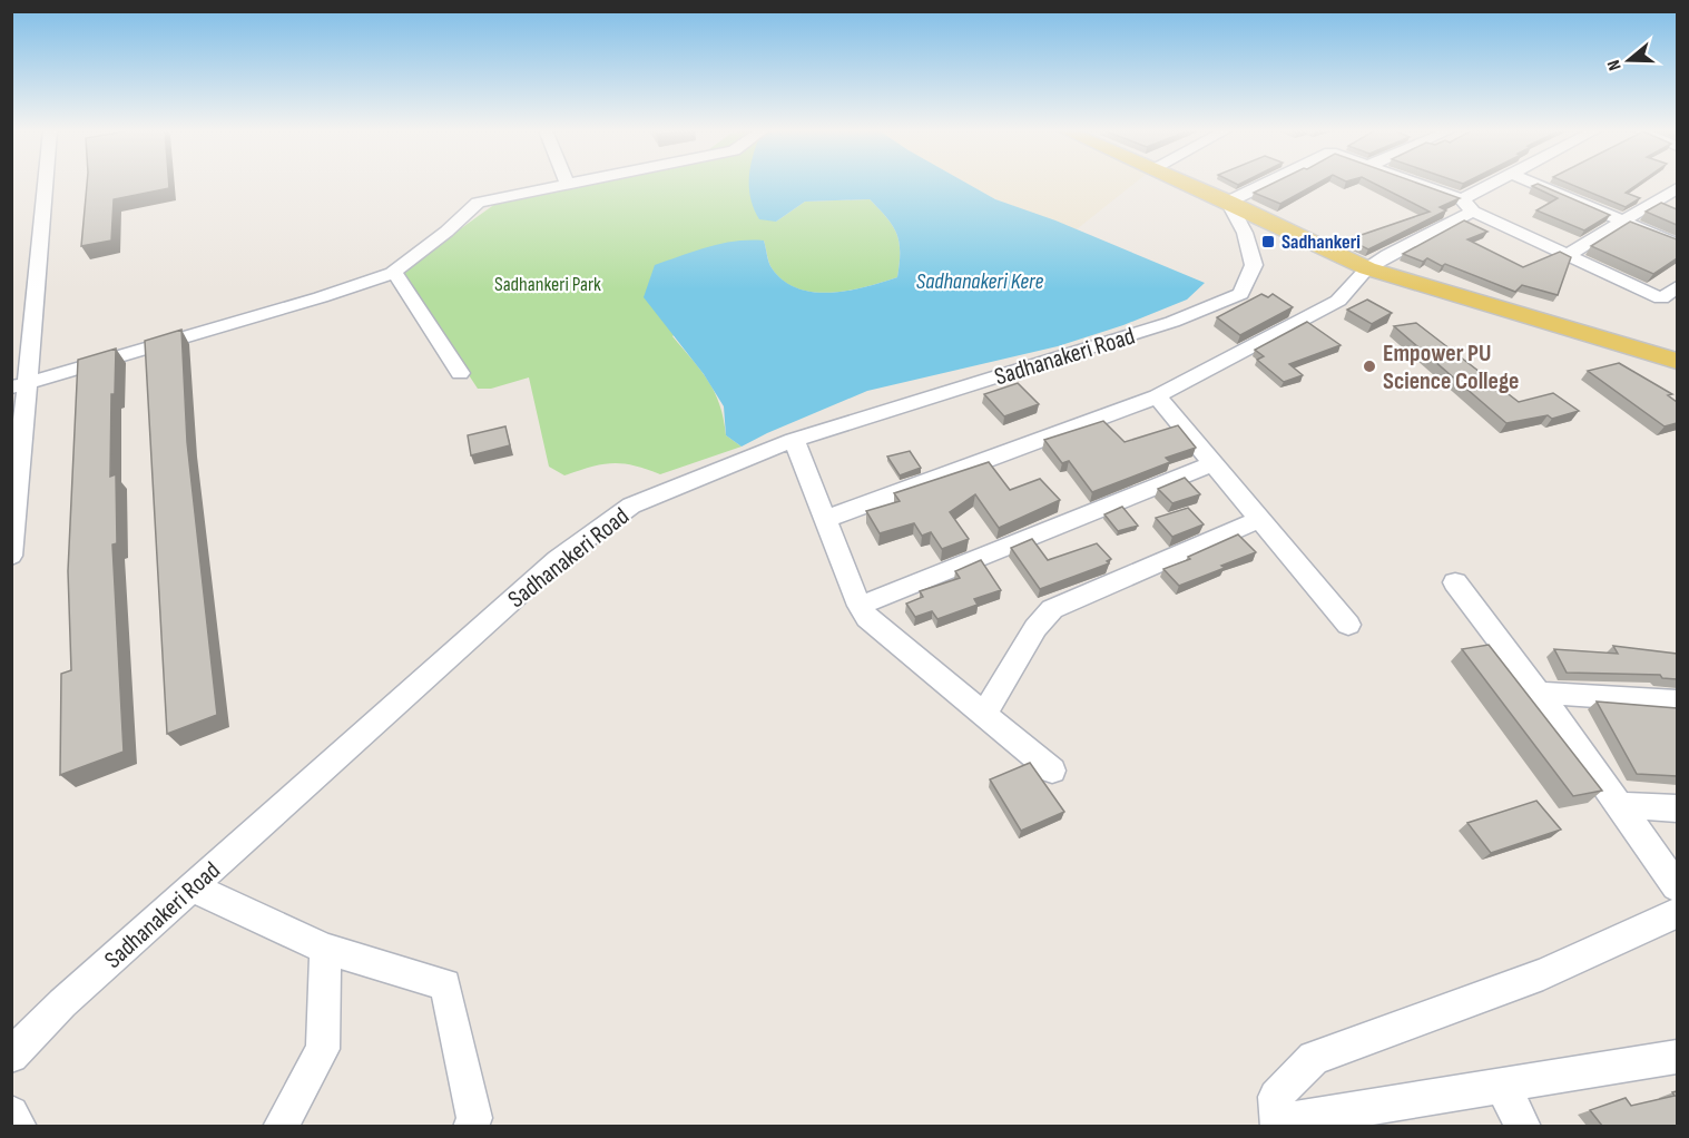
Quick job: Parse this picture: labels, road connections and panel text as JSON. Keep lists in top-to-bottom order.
{
  "streets": {
    "street": ["Sadhanakeri Road"]
  },
  "water": ["Sadhanakeri Kere"],
  "parks": ["Sadhankeri Park"],
  "places": {
    "transit": ["Sadhankeri"],
    "other": ["Empower PU Science College"]
  },
  "north": "left"
}
